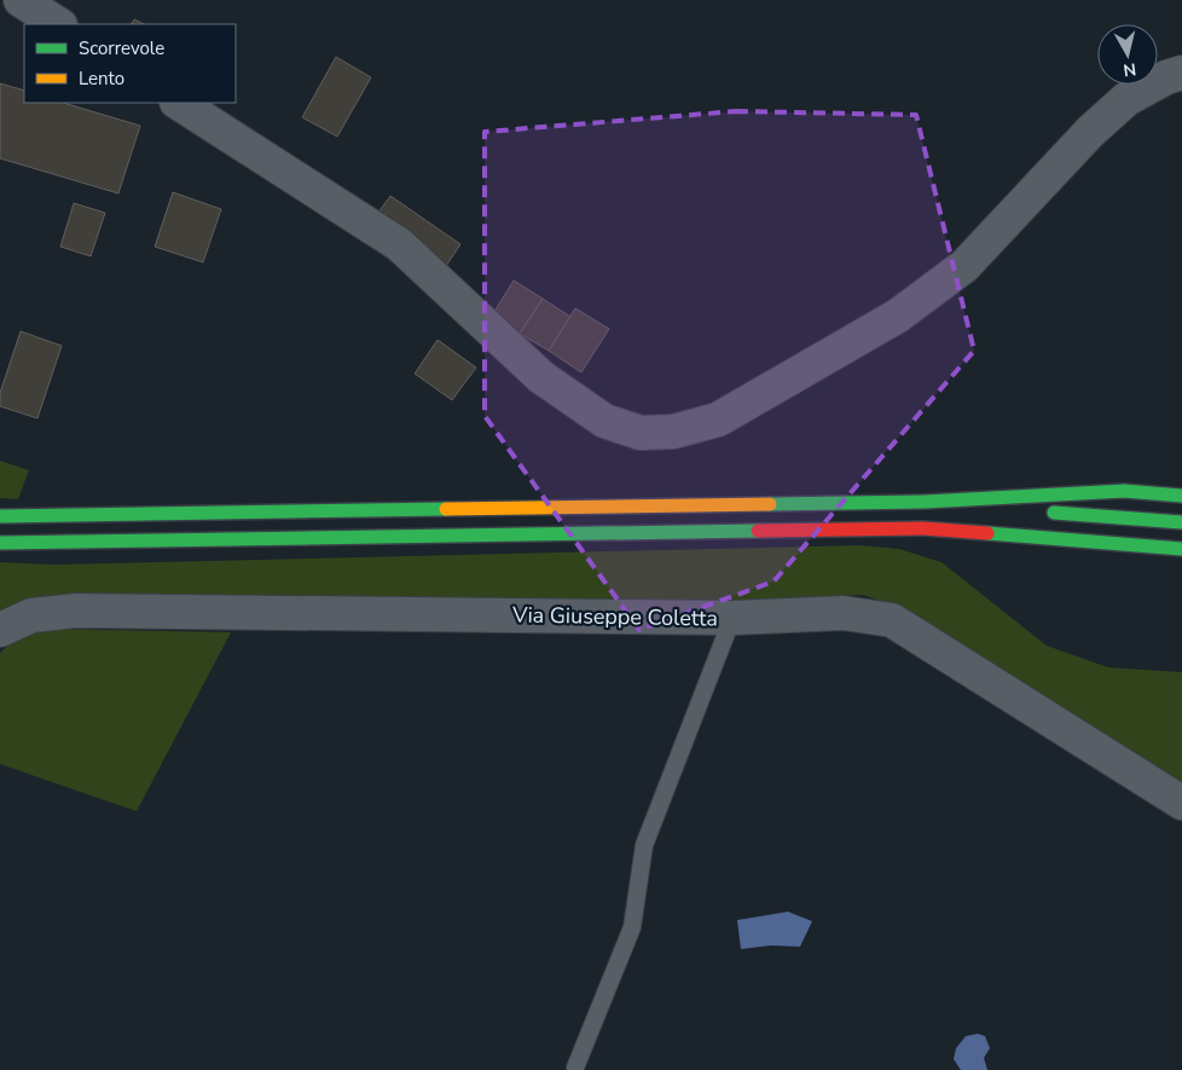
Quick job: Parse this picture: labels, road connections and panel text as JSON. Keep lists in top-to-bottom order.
{
  "streets": {
    "street": ["Via Giuseppe Coletta"]
  },
  "legend": ["Scorrevole", "Lento"],
  "north": "bottom"
}
